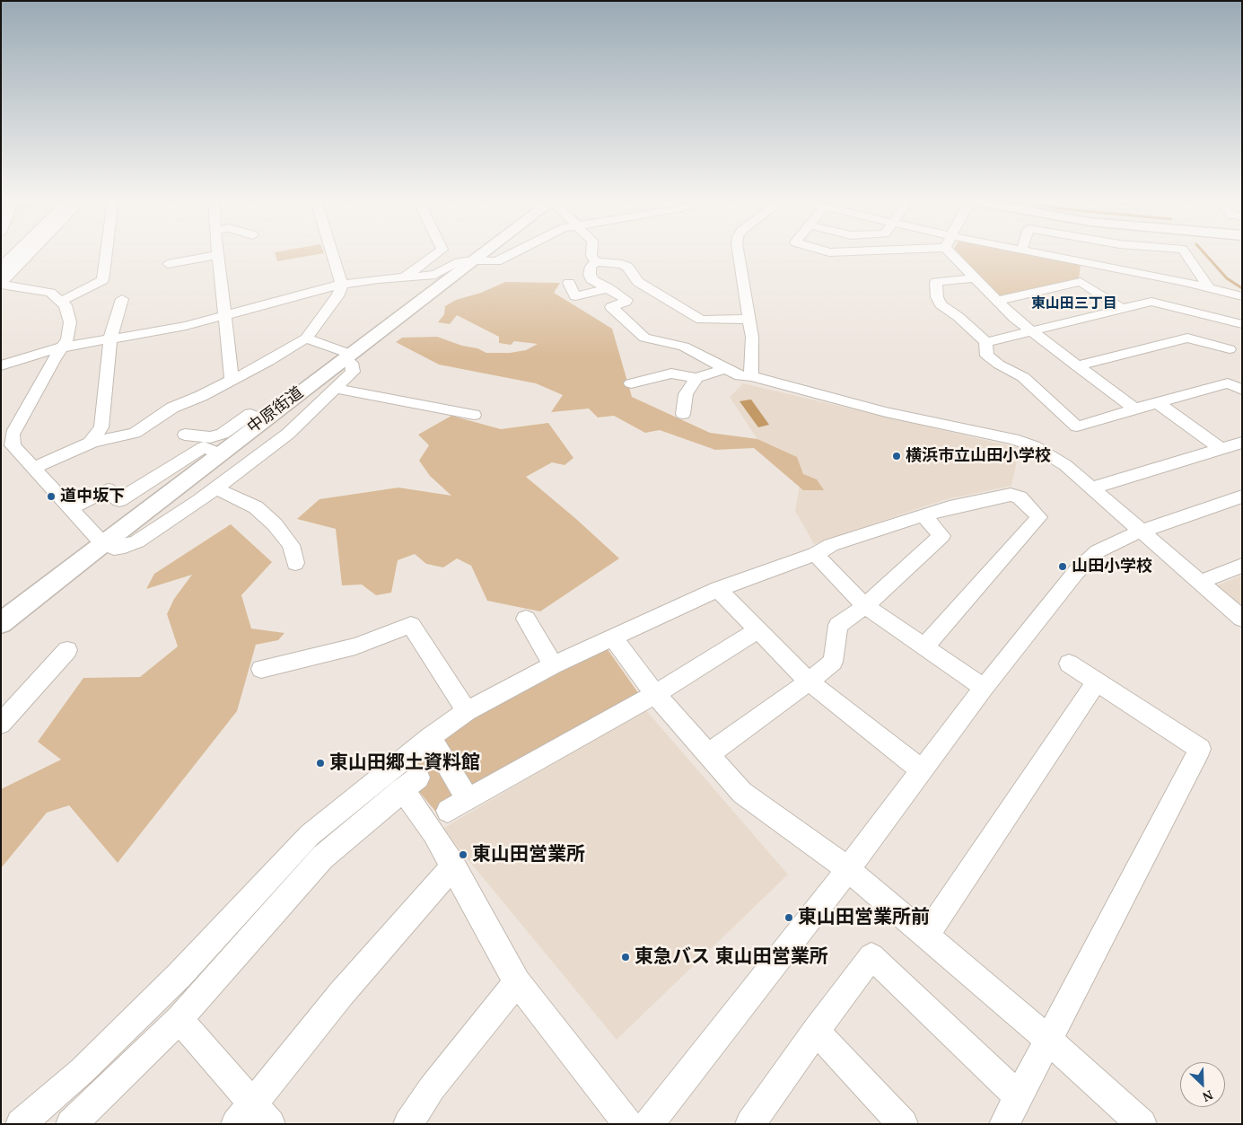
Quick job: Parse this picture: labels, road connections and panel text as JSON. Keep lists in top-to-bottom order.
{
  "streets": {
    "main road": ["中原街道"]
  },
  "districts": ["東山田三丁目"],
  "places": [
    "横浜市立山田小学校",
    "道中坂下",
    "山田小学校",
    "東山田郷土資料館",
    "東山田営業所",
    "東山田営業所前",
    "東急バス 東山田営業所"
  ],
  "north": "bottom right"
}
